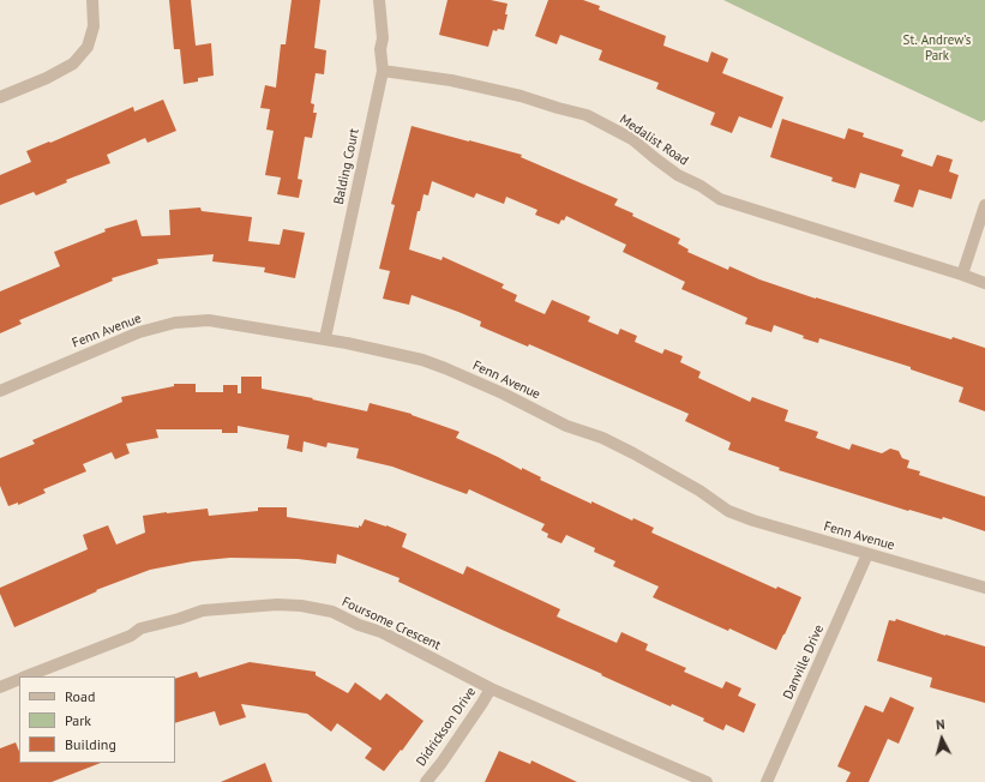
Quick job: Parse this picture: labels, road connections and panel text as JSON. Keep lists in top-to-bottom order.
{
  "streets": {
    "street": [
      "Medalist Road",
      "Balding Court",
      "Fenn Avenue",
      "Foursome Crescent",
      "Danville Drive",
      "Didrickson Drive"
    ]
  },
  "crossings": [
    ["Medalist Road", "Balding Court"],
    ["Balding Court", "Fenn Avenue"],
    ["Fenn Avenue", "Danville Drive"],
    ["Foursome Crescent", "Didrickson Drive"]
  ],
  "parks": ["St. Andrew’s Park"],
  "legend": ["Road", "Park", "Building"],
  "north": "top"
}
